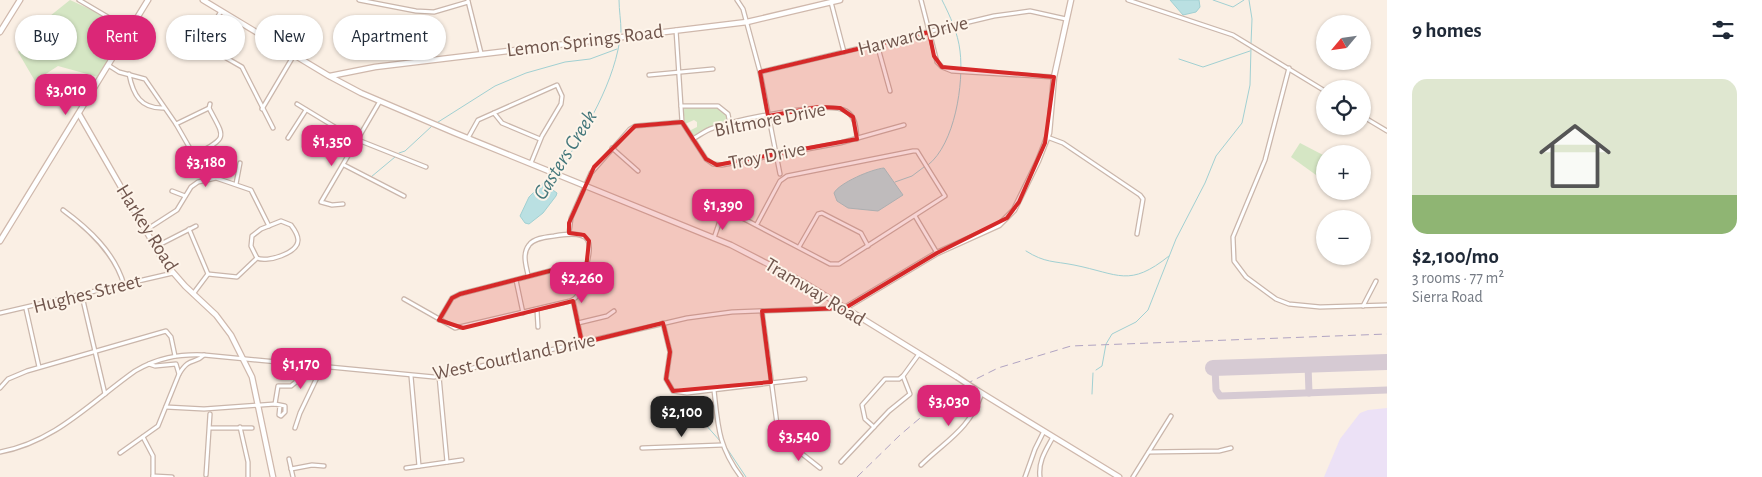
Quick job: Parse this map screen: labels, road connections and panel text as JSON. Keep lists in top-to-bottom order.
{
  "streets": {
    "street": [
      "Harward Drive",
      "Lemon Springs Road",
      "Biltmore Drive",
      "Troy Drive",
      "Harkey Road",
      "Tramway Road",
      "Hughes Street",
      "West Courtland Drive"
    ]
  },
  "crossings": [
    ["Lemon Springs Road", "Tramway Road"],
    ["Biltmore Drive", "Troy Drive"],
    ["Harkey Road", "Hughes Street"],
    ["Harkey Road", "West Courtland Drive"],
    ["Tramway Road", "West Courtland Drive"]
  ],
  "water": ["Gasters Creek"],
  "north": "bottom left",
  "page": {
    "heading": "9 homes",
    "map_buttons": ["+", "−"],
    "chip": [
      "Buy",
      "Rent",
      "Filters",
      "New",
      "Apartment"
    ],
    "list": [
      {
        "name": "$2,100/mo",
        "note": "3 rooms · 77 m² · Sierra Road"
      }
    ],
    "price": [
      "$3,010",
      "$1,350",
      "$3,180",
      "$1,390",
      "$2,260",
      "$1,170",
      "$3,030",
      "$2,100",
      "$3,540"
    ]
  }
}
